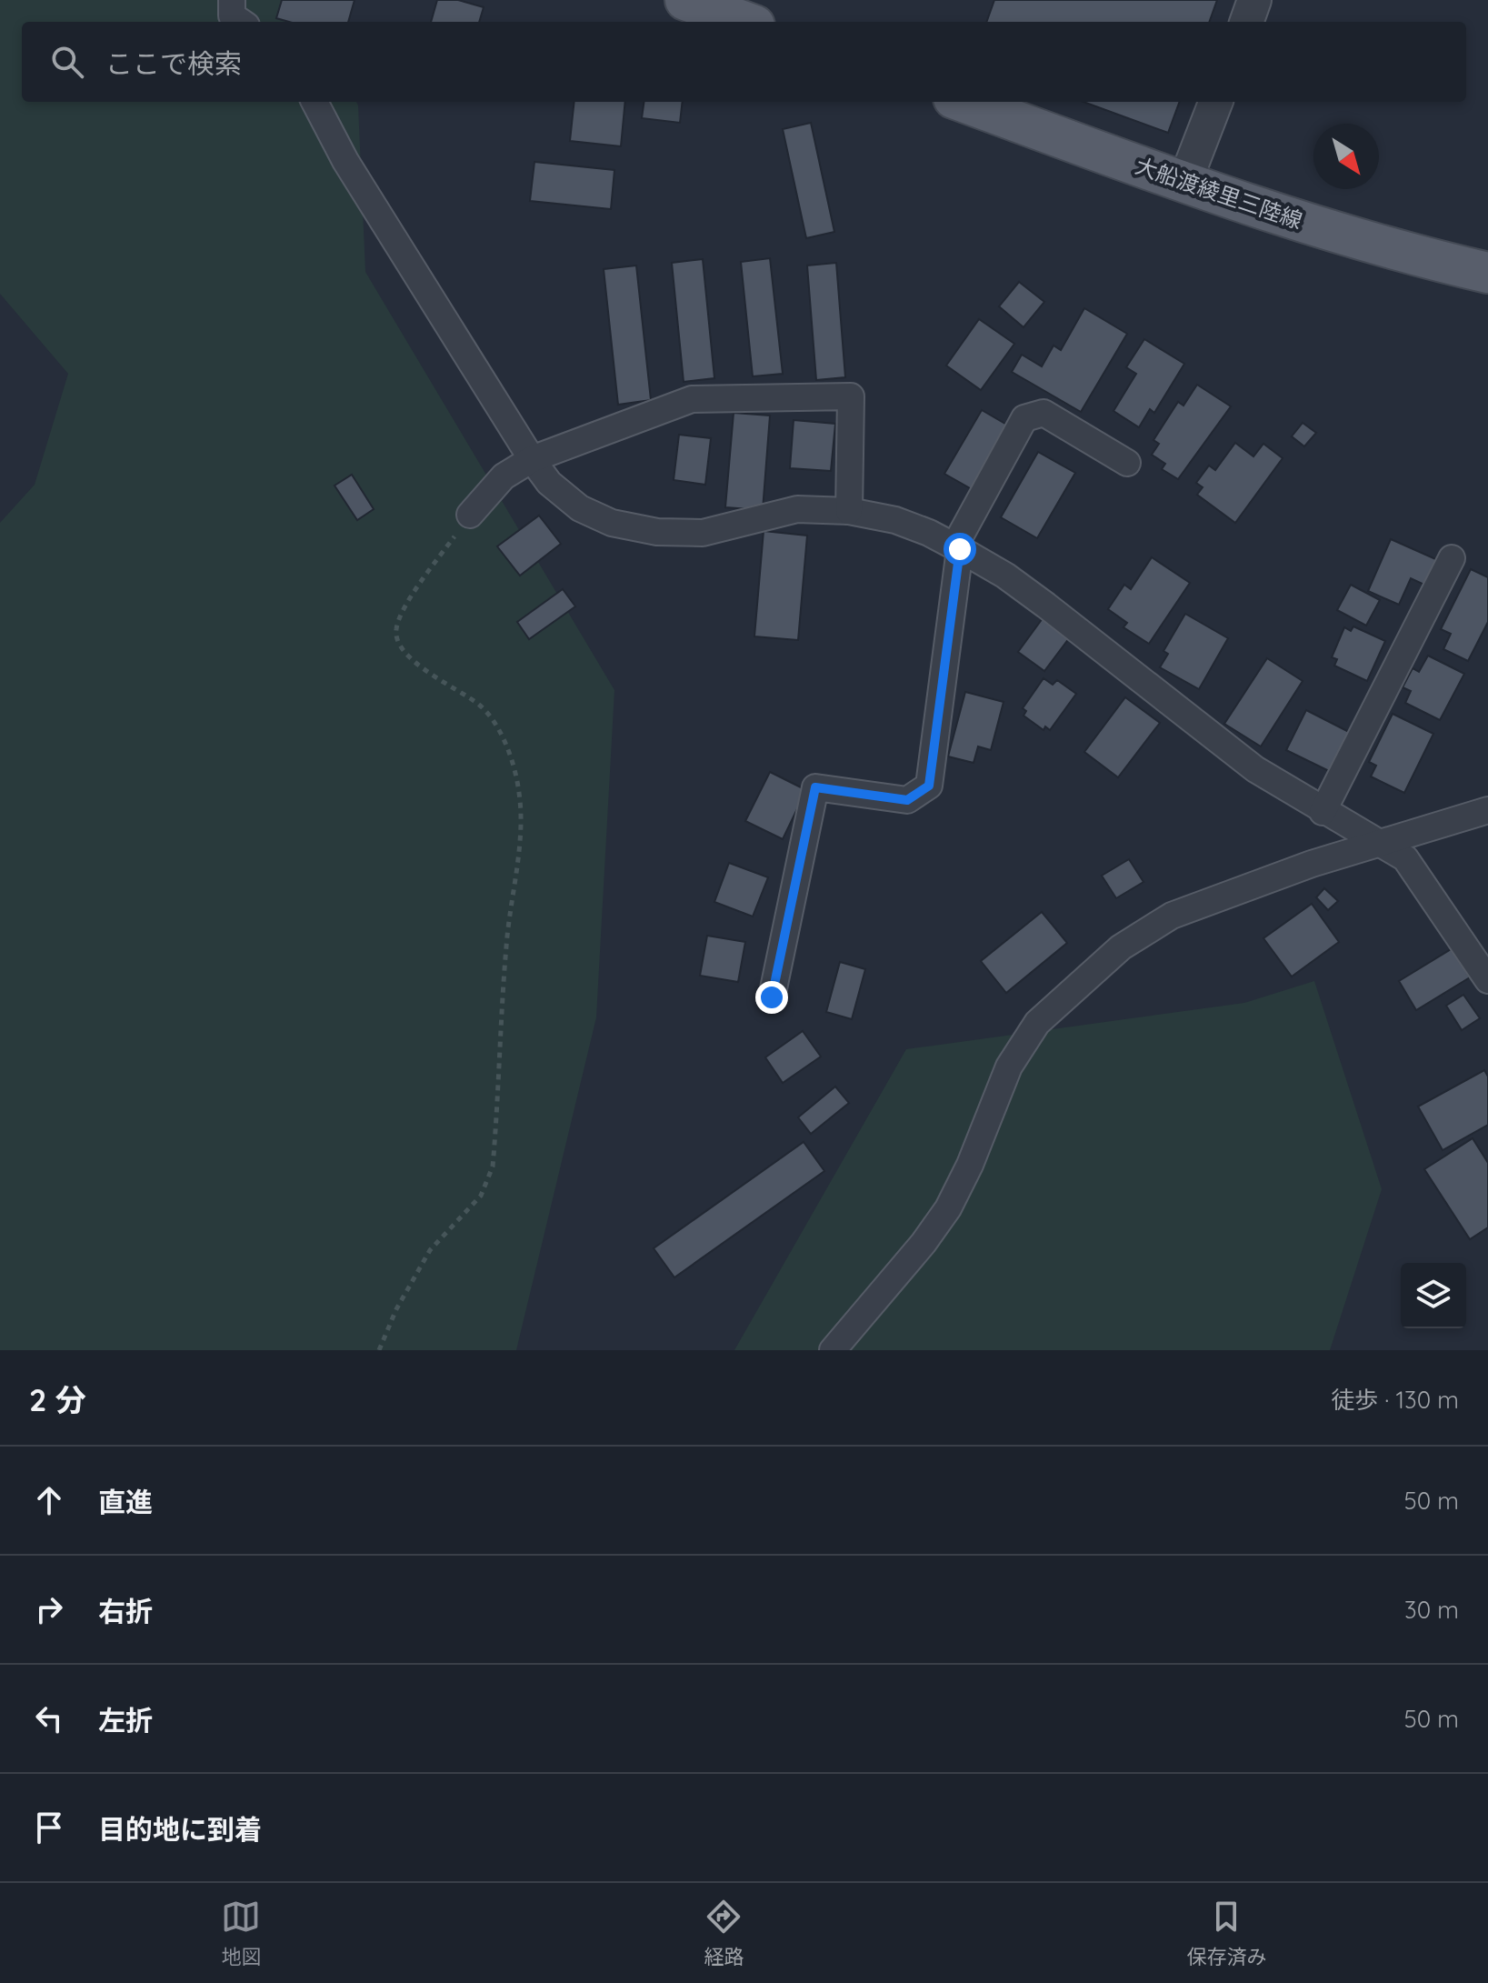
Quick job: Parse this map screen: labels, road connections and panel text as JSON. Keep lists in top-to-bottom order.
{
  "streets": {
    "main road": ["大船渡綾里三陸線"]
  },
  "north": "bottom right",
  "page": {
    "search": "ここで検索",
    "heading": ["2 分", "徒歩 · 130 m"],
    "list": [
      ["直進", "50 m"],
      ["右折", "30 m"],
      ["左折", "50 m"],
      "目的地に到着"
    ],
    "nav": ["地図", "経路", "保存済み"]
  }
}
